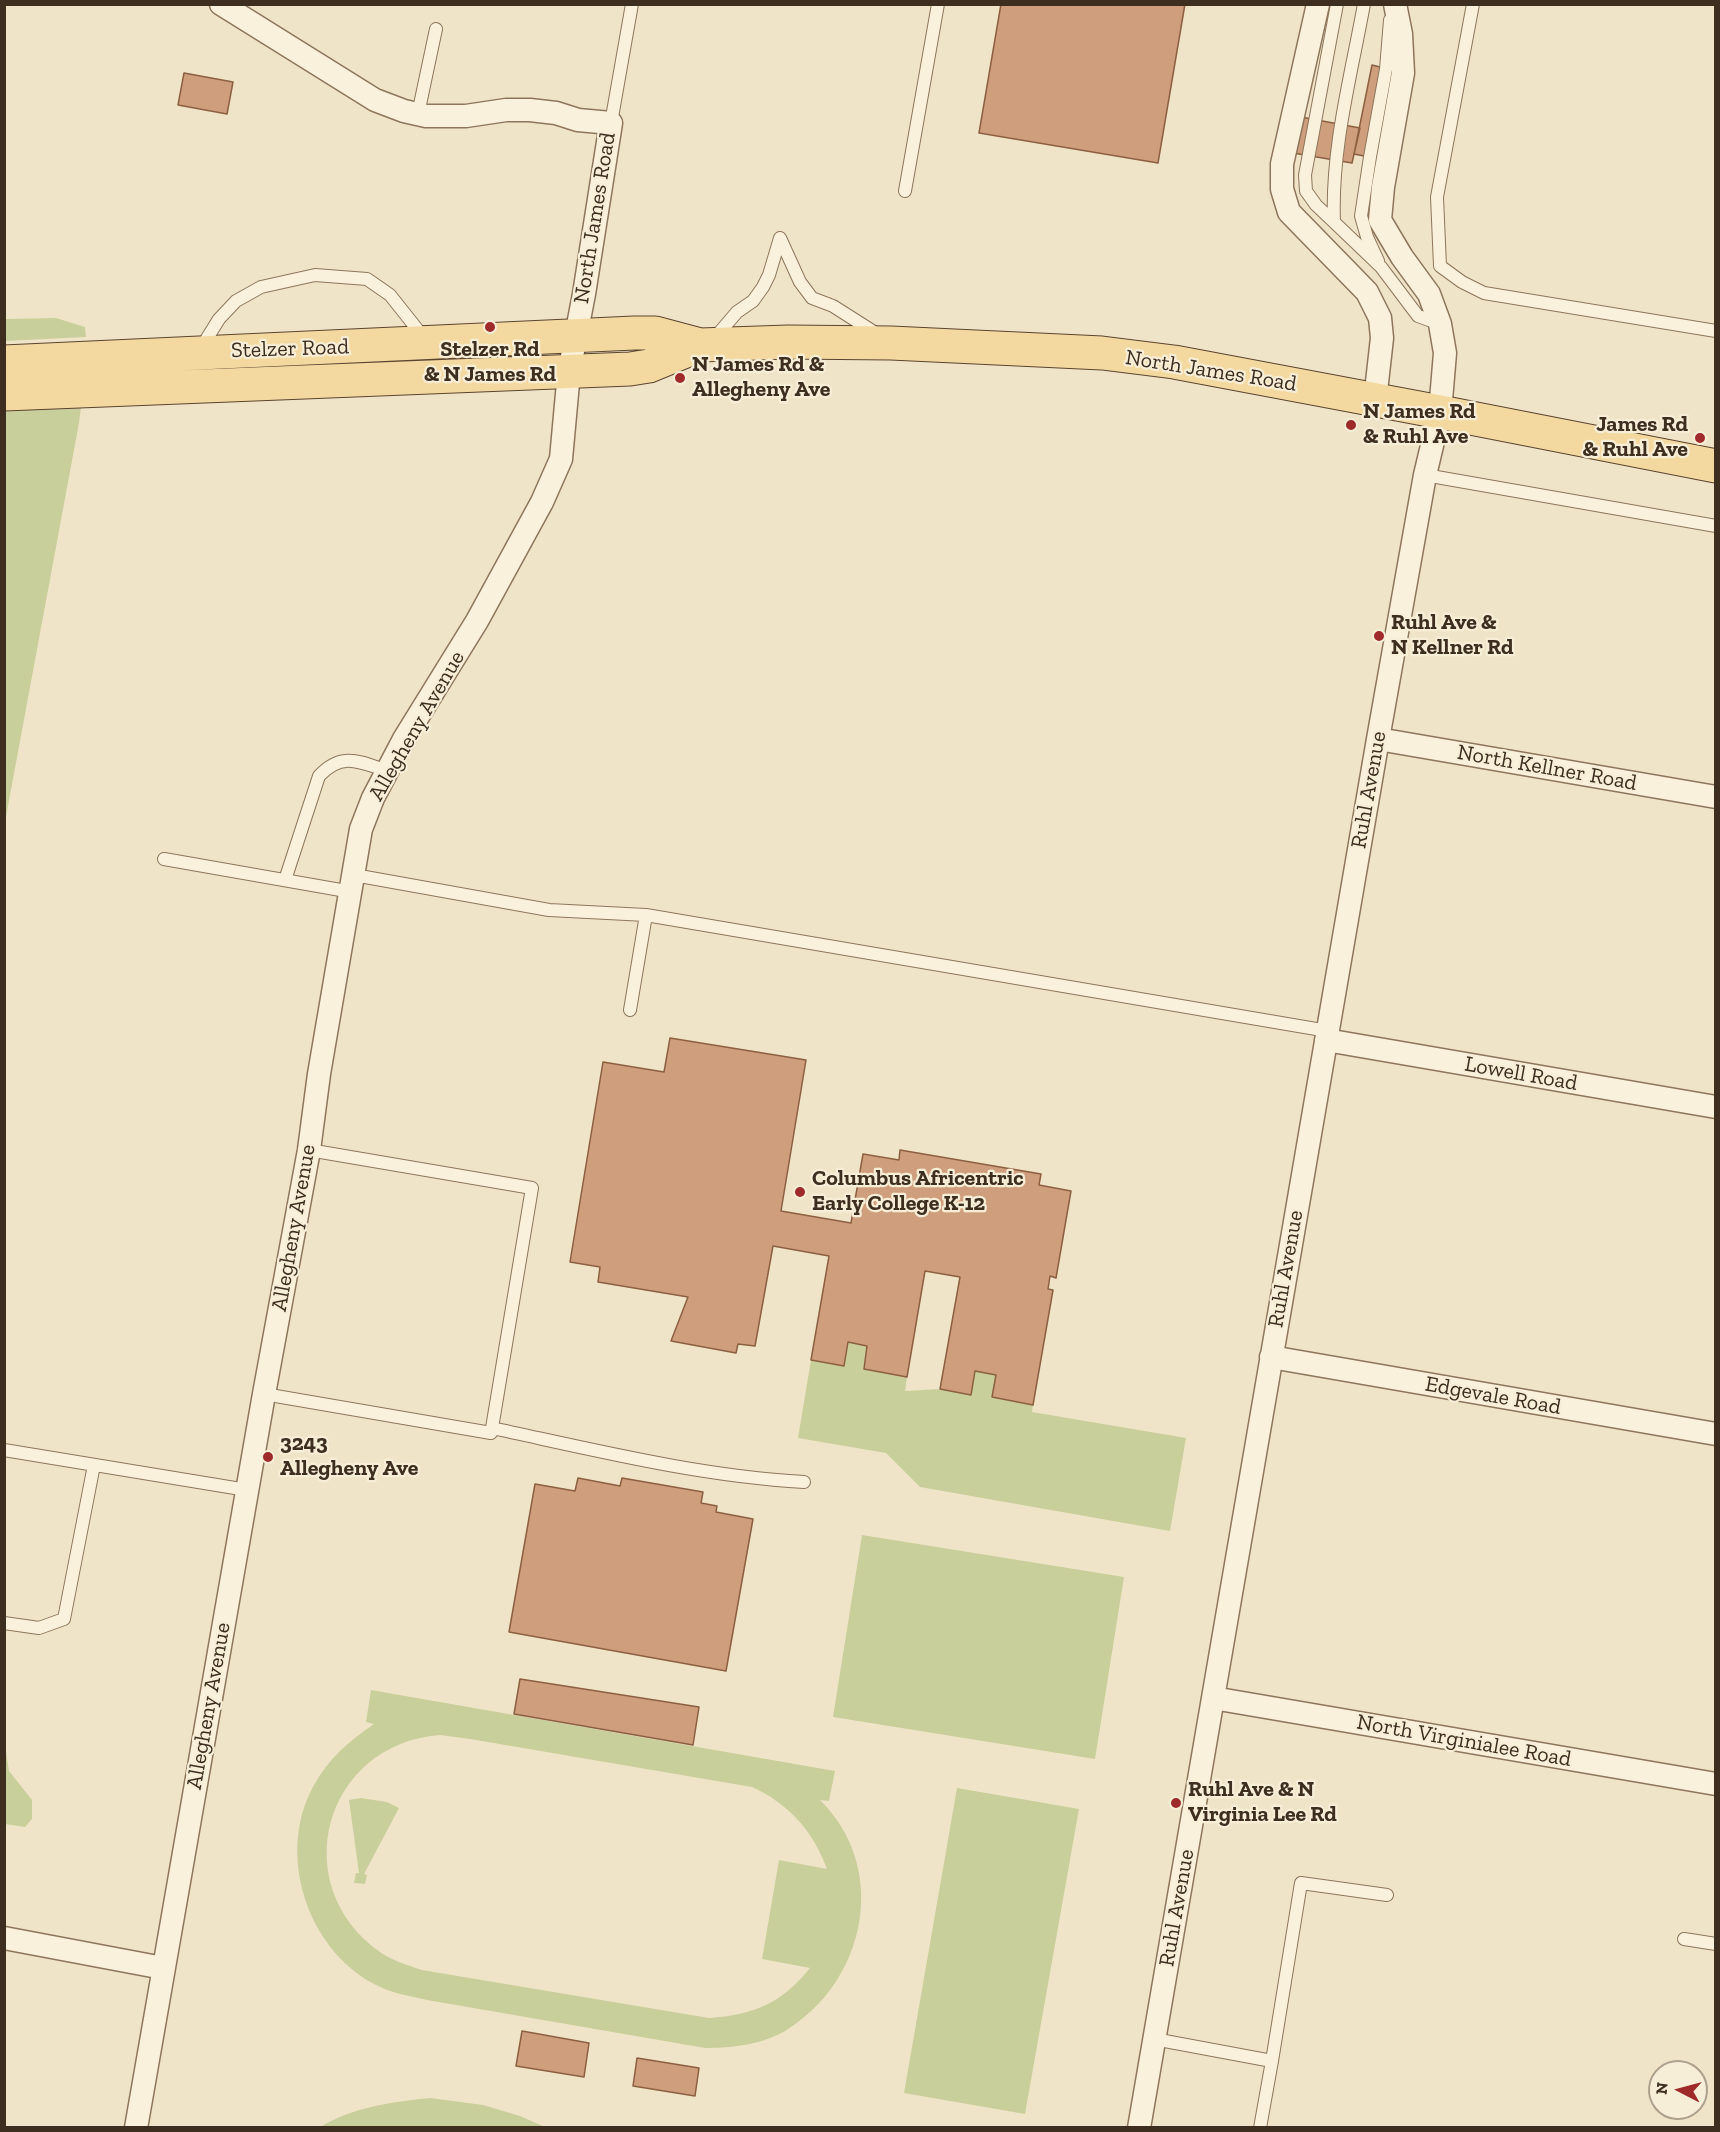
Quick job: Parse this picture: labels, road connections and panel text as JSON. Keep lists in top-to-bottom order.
{
  "streets": {
    "main road": ["North James Road", "Stelzer Road"],
    "street": [
      "Allegheny Avenue",
      "North Kellner Road",
      "Ruhl Avenue",
      "Lowell Road",
      "Edgevale Road",
      "North Virginialee Road"
    ]
  },
  "crossings": [
    ["North James Road", "Stelzer Road"],
    ["North James Road", "Allegheny Avenue"],
    ["North James Road", "Ruhl Avenue"],
    ["Stelzer Road", "Allegheny Avenue"],
    ["North Kellner Road", "Ruhl Avenue"],
    ["Ruhl Avenue", "Lowell Road"],
    ["Ruhl Avenue", "Edgevale Road"],
    ["Ruhl Avenue", "North Virginialee Road"]
  ],
  "places": [
    "Stelzer Rd & N James Rd",
    "N James Rd & Allegheny Ave",
    "N James Rd & Ruhl Ave",
    "James Rd & Ruhl Ave",
    "Ruhl Ave & N Kellner Rd",
    "Columbus Africentric Early College K-12",
    "3243 Allegheny Ave",
    "Ruhl Ave & N Virginia Lee Rd"
  ],
  "north": "left"
}
